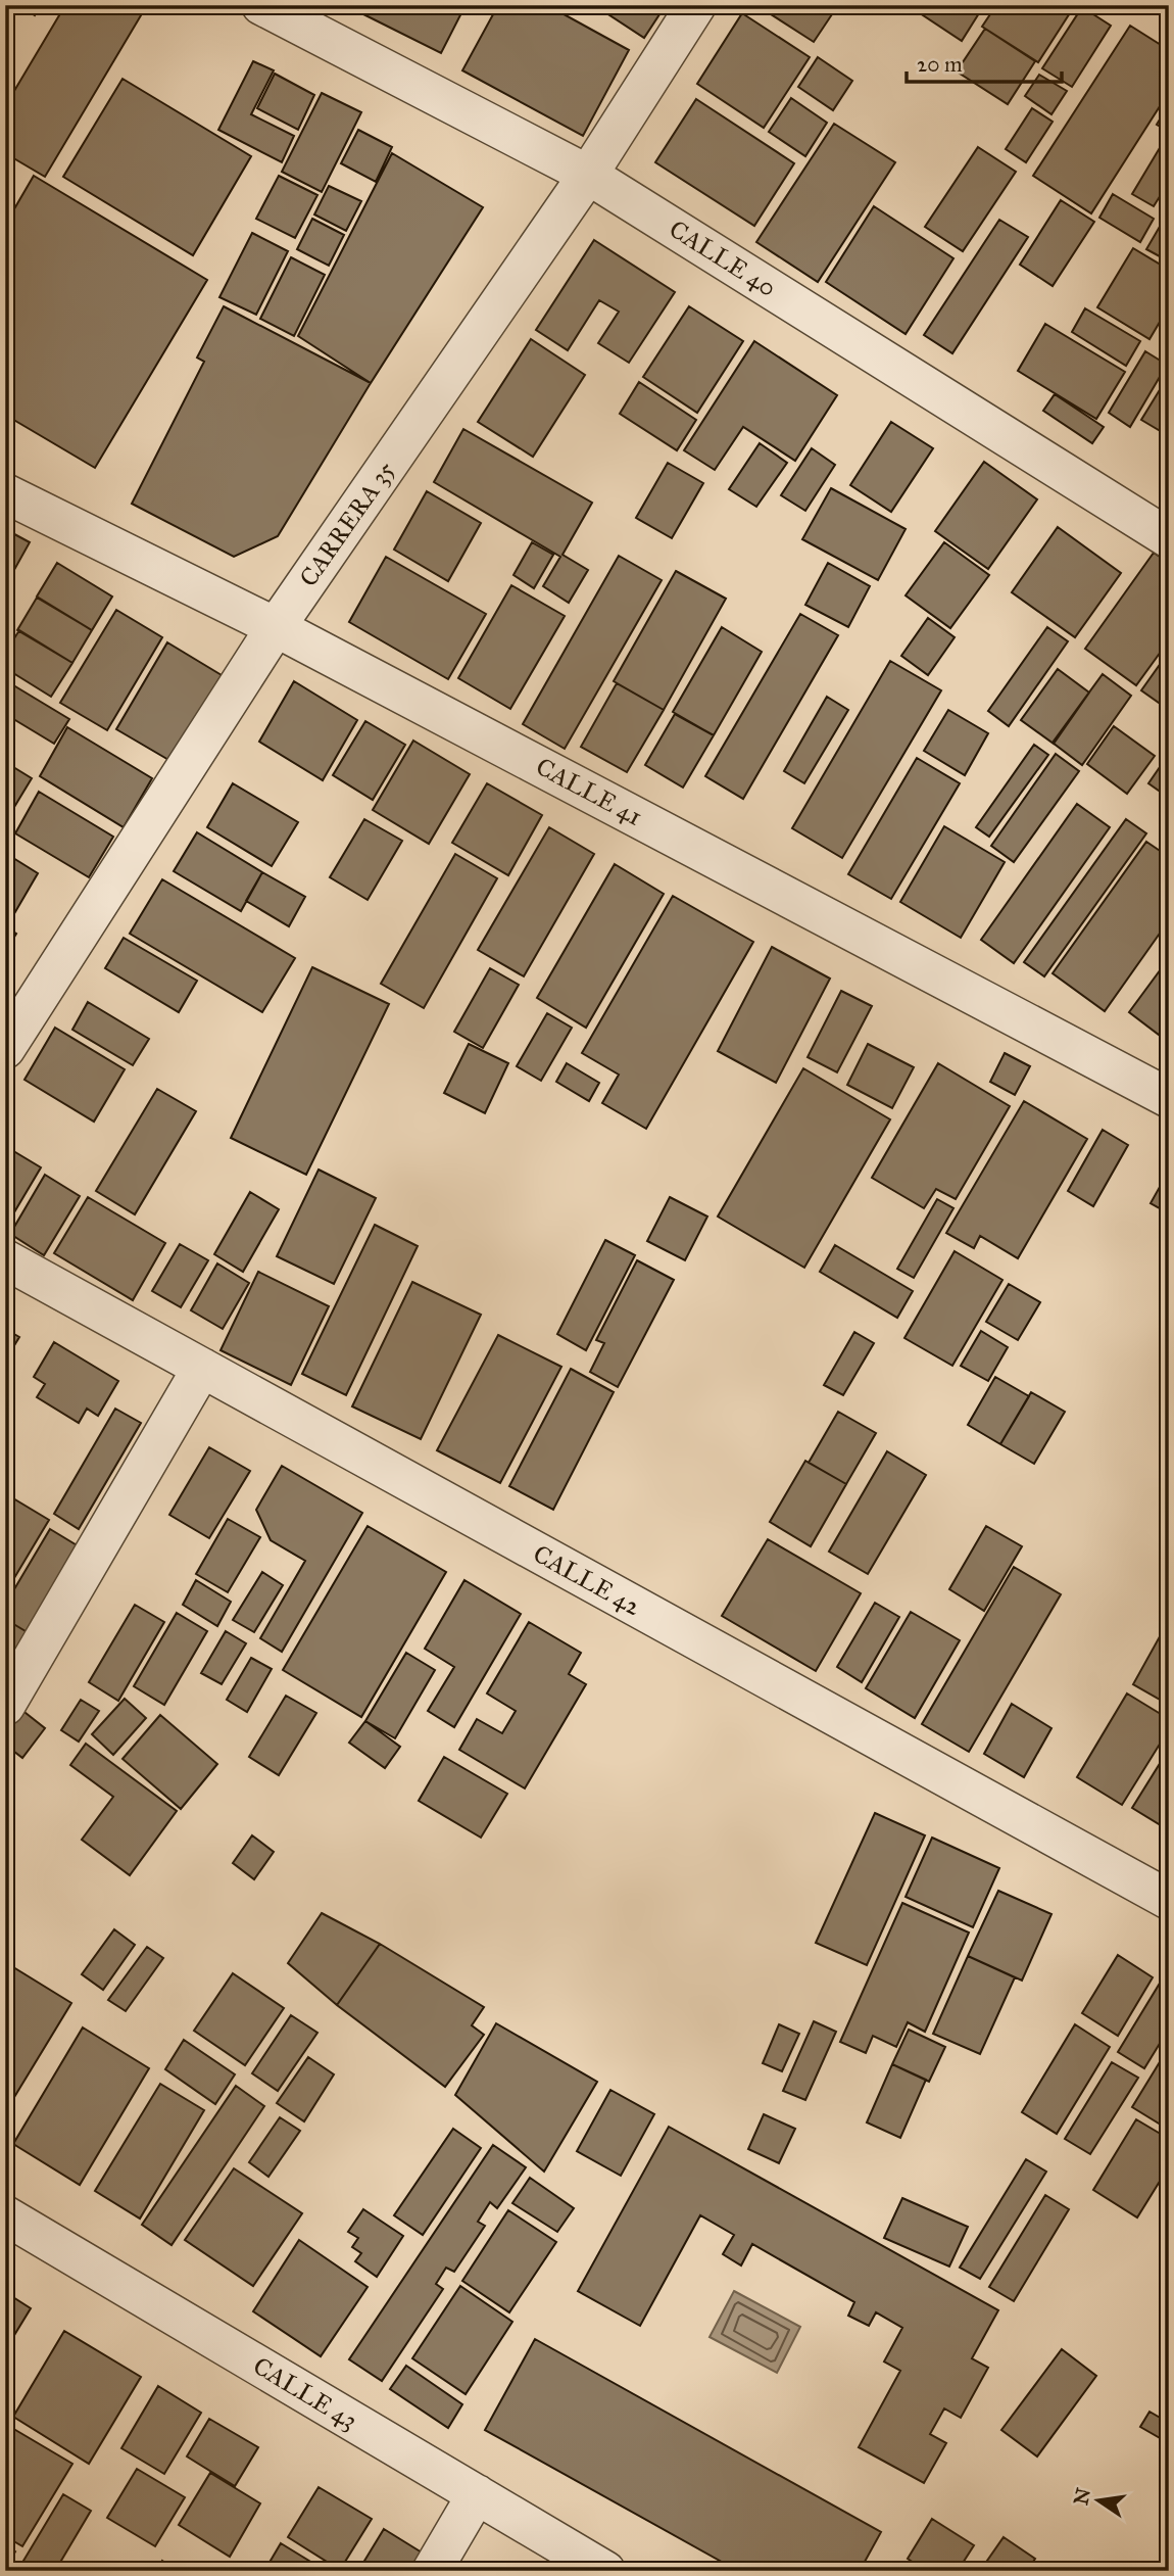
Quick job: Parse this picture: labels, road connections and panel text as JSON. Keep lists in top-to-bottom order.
{
  "streets": {
    "street": [
      "CALLE 40",
      "CARRERA 35",
      "CALLE 41",
      "CALLE 42",
      "CALLE 43"
    ]
  },
  "crossings": [
    ["CALLE 40", "CARRERA 35"],
    ["CARRERA 35", "CALLE 41"]
  ],
  "scale_bar": "20 m",
  "north": "left"
}
